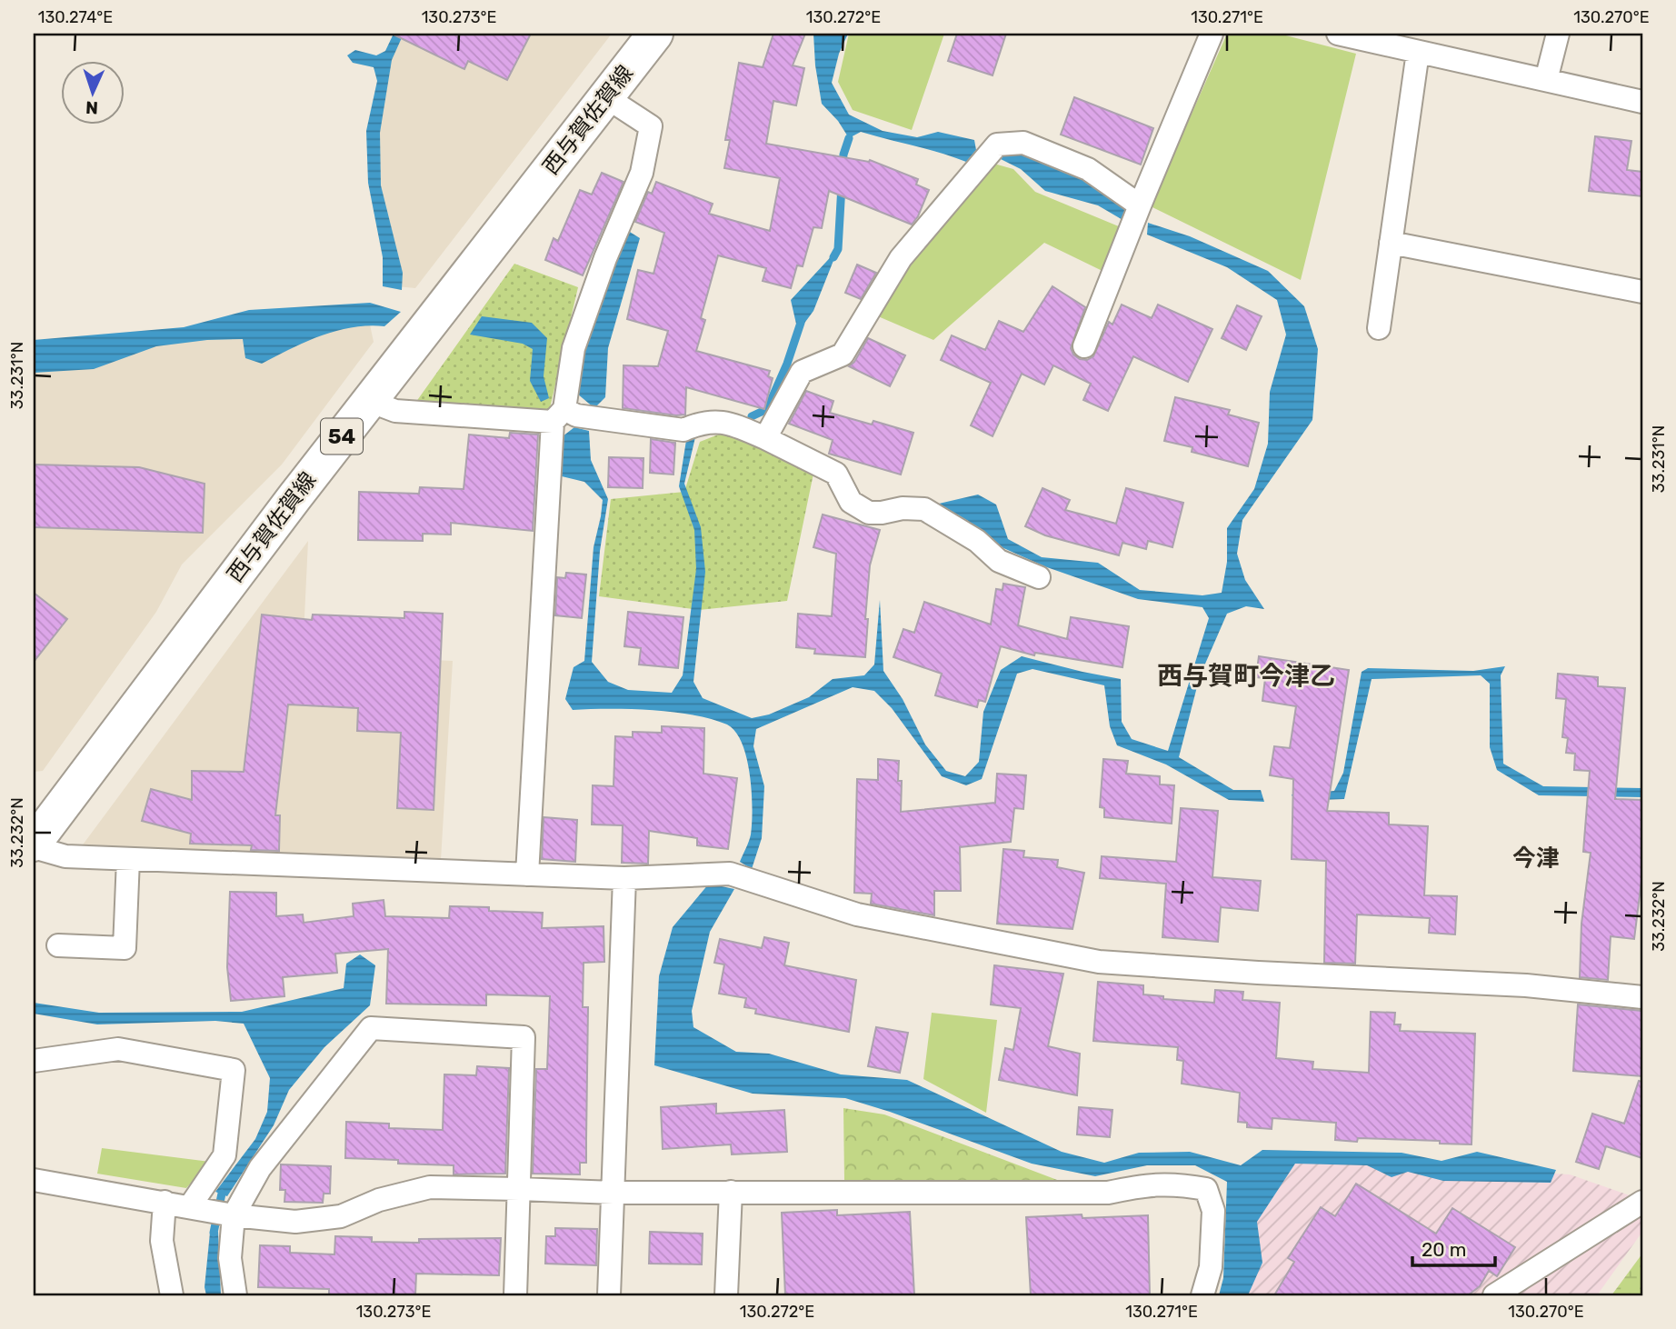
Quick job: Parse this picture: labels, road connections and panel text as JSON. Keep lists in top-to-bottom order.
{
  "streets": {
    "main road": ["西与賀佐賀線", "54"]
  },
  "districts": ["西与賀町今津乙", "今津"],
  "scale_bar": "20 m",
  "north": "bottom",
  "coordinates": [
    "130.274°E",
    "130.273°E",
    "130.272°E",
    "130.271°E",
    "130.270°E",
    "33.231°N",
    "33.232°N"
  ]
}
